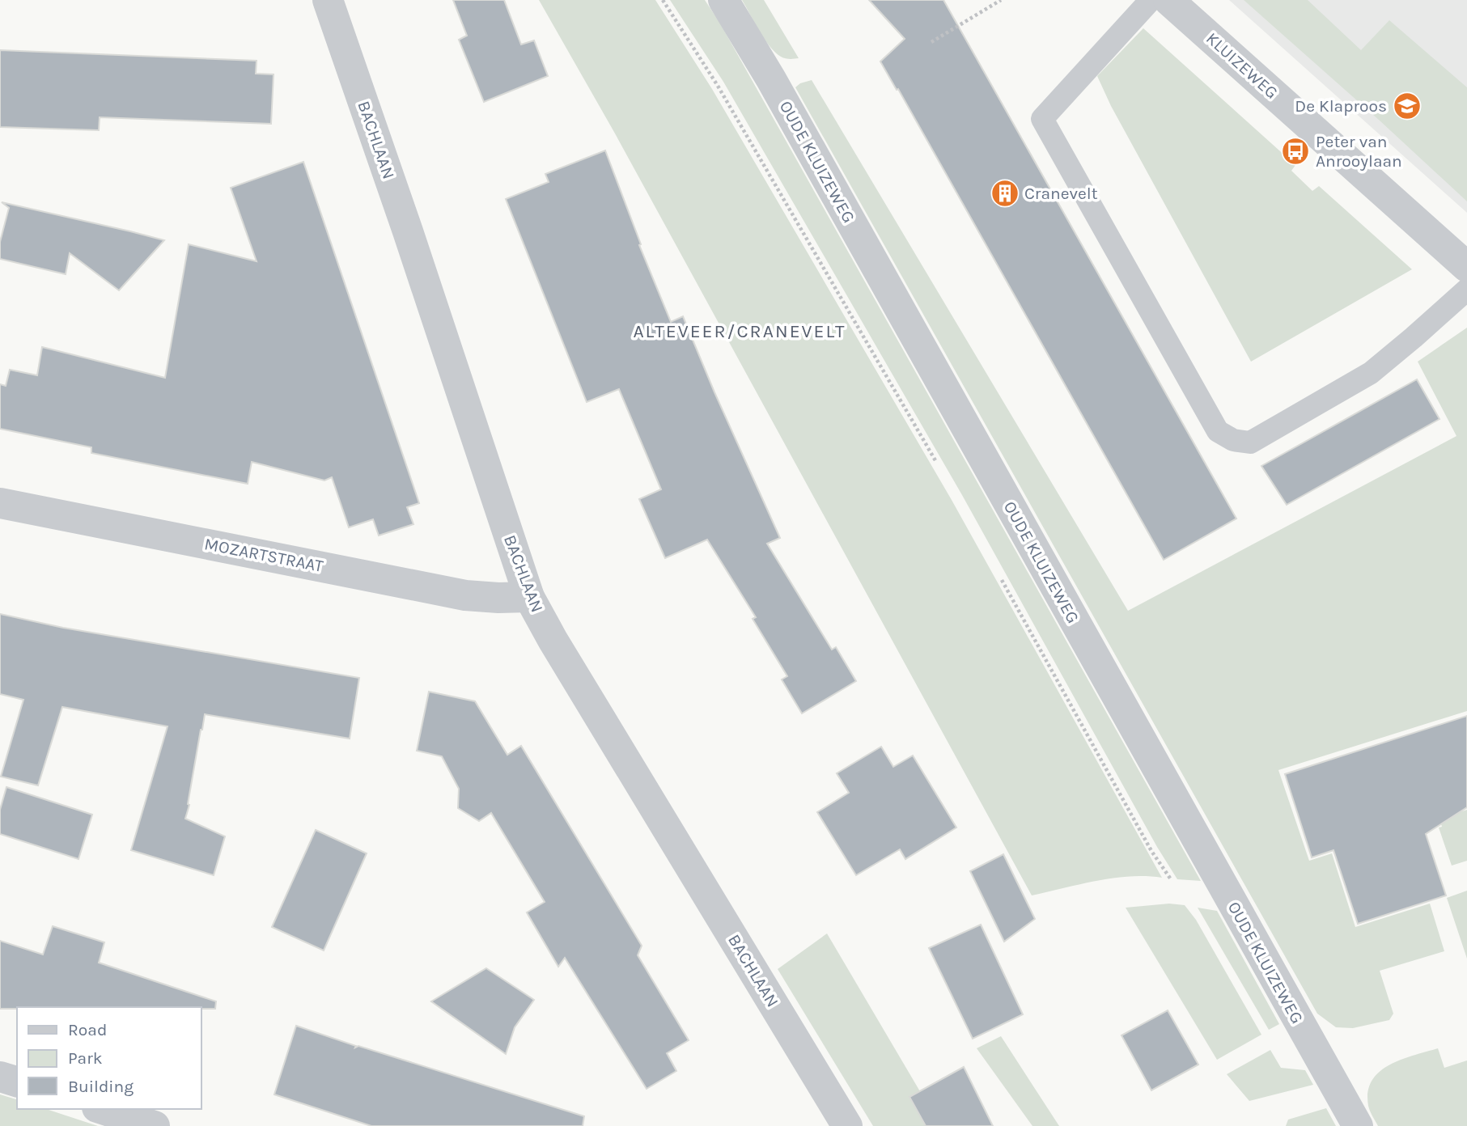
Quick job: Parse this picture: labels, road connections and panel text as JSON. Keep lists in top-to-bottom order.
{
  "streets": {
    "street": [
      "KLUIZEWEG",
      "BACHLAAN",
      "OUDE KLUIZEWEG",
      "MOZARTSTRAAT"
    ]
  },
  "crossings": [
    ["BACHLAAN", "MOZARTSTRAAT"]
  ],
  "districts": ["ALTEVEER/CRANEVELT"],
  "places": {
    "school or university": ["De Klaproos"],
    "bus stop": ["Peter van Anrooylaan"],
    "building": ["Cranevelt"]
  },
  "legend": ["Road", "Park", "Building"]
}
